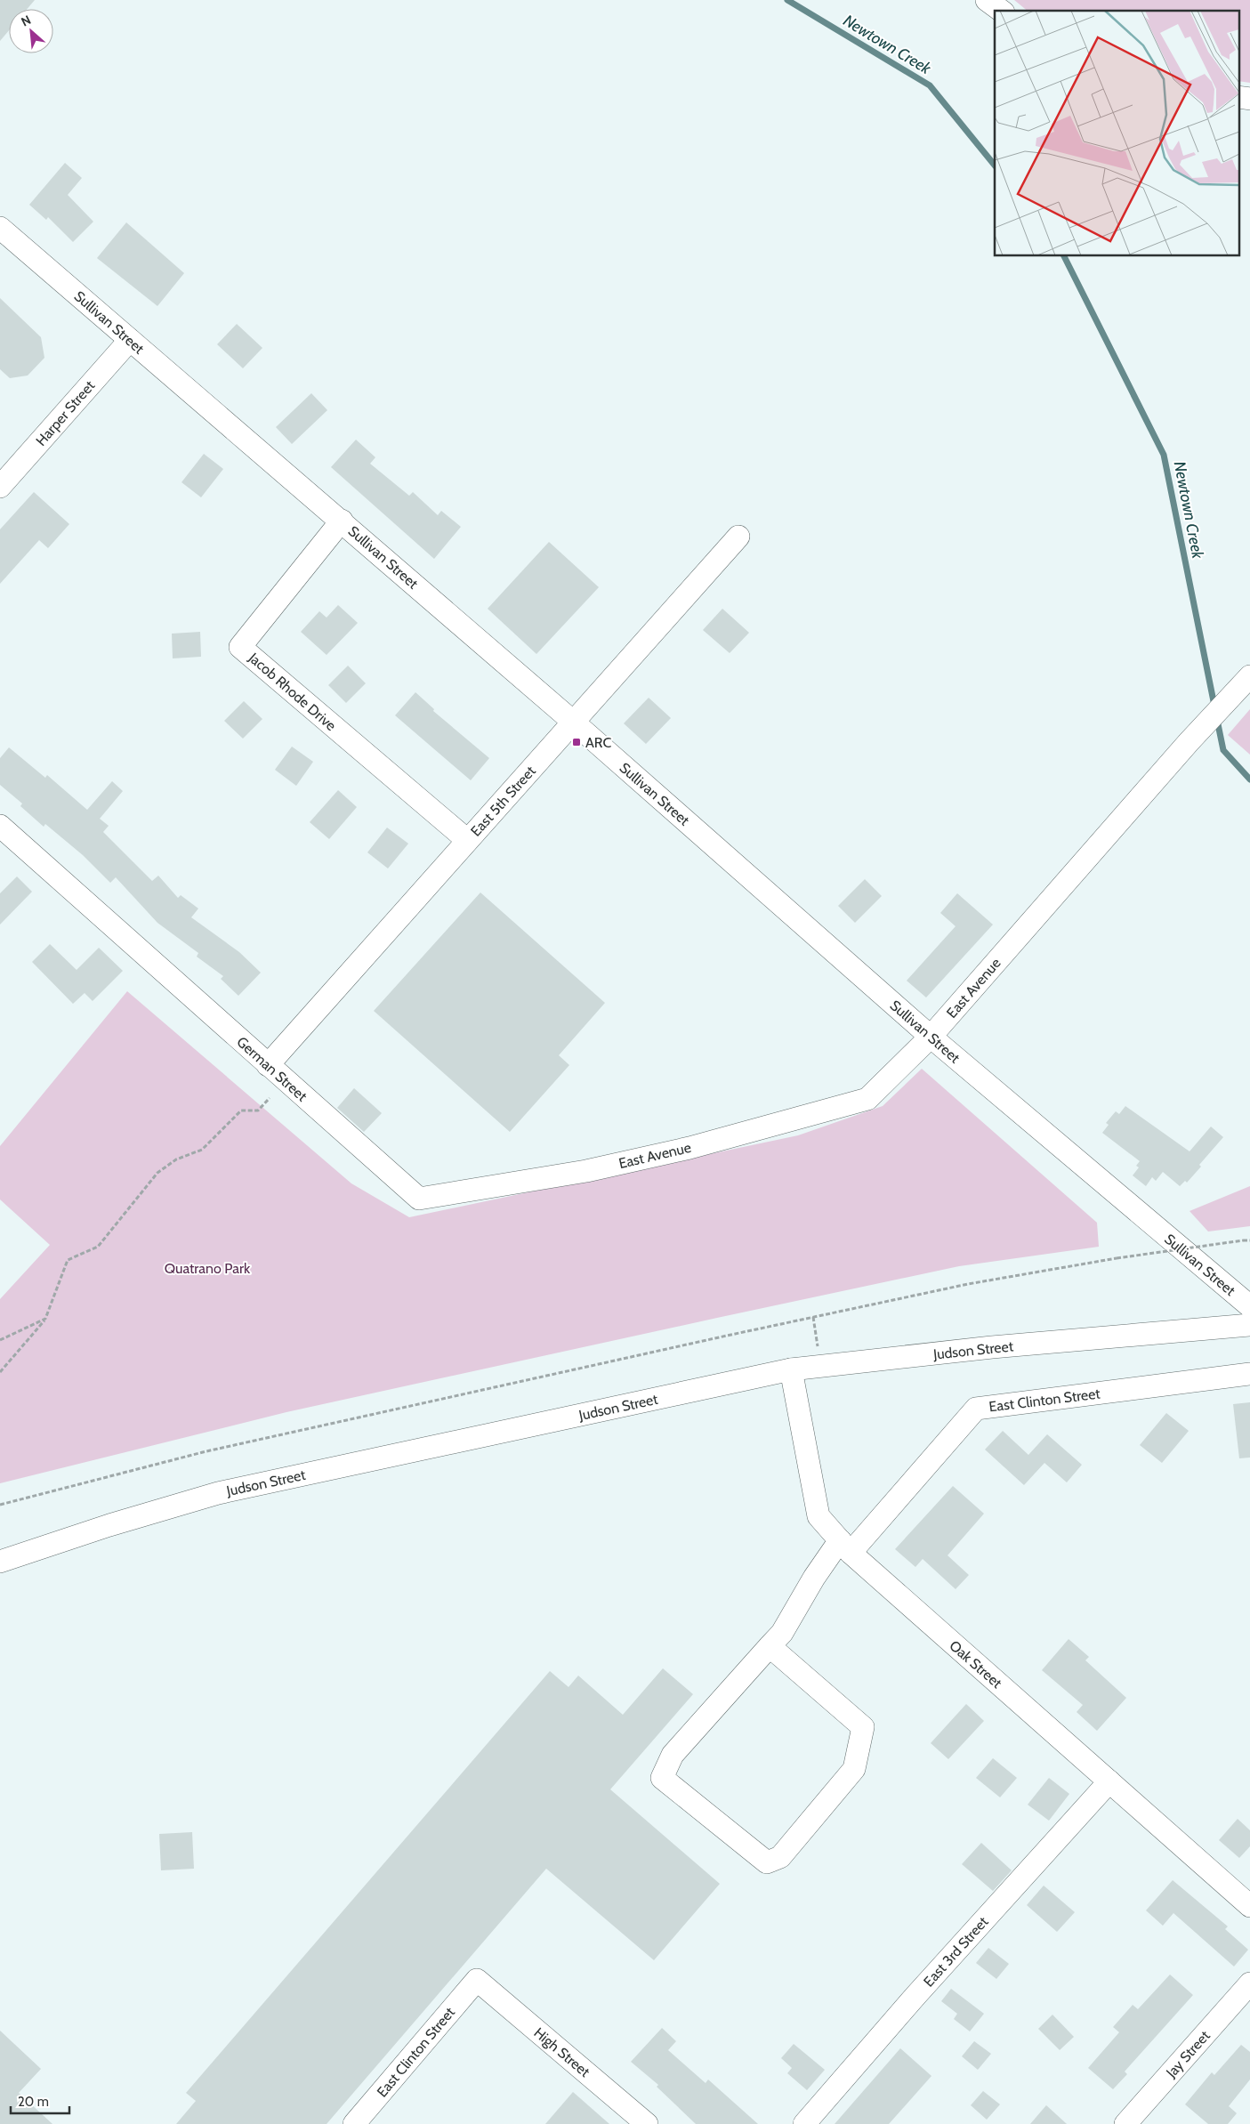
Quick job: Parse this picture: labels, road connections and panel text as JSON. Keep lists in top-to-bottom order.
{
  "streets": {
    "street": [
      "Sullivan Street",
      "Harper Street",
      "Jacob Rhode Drive",
      "East 5th Street",
      "East Avenue",
      "German Street",
      "Judson Street",
      "East Clinton Street",
      "Oak Street",
      "East 3rd Street",
      "High Street",
      "Jay Street"
    ]
  },
  "crossings": [
    ["Sullivan Street", "Harper Street"],
    ["Sullivan Street", "Jacob Rhode Drive"],
    ["Sullivan Street", "East 5th Street"],
    ["Sullivan Street", "East Avenue"],
    ["Jacob Rhode Drive", "East 5th Street"],
    ["East 5th Street", "German Street"],
    ["East Avenue", "German Street"],
    ["Judson Street", "Oak Street"],
    ["East Clinton Street", "Oak Street"],
    ["East Clinton Street", "High Street"],
    ["Oak Street", "East 3rd Street"]
  ],
  "water": ["Newtown Creek"],
  "parks": ["Quatrano Park"],
  "places": {
    "transit": ["ARC"]
  },
  "scale_bar": "20 m",
  "north": "top left"
}
